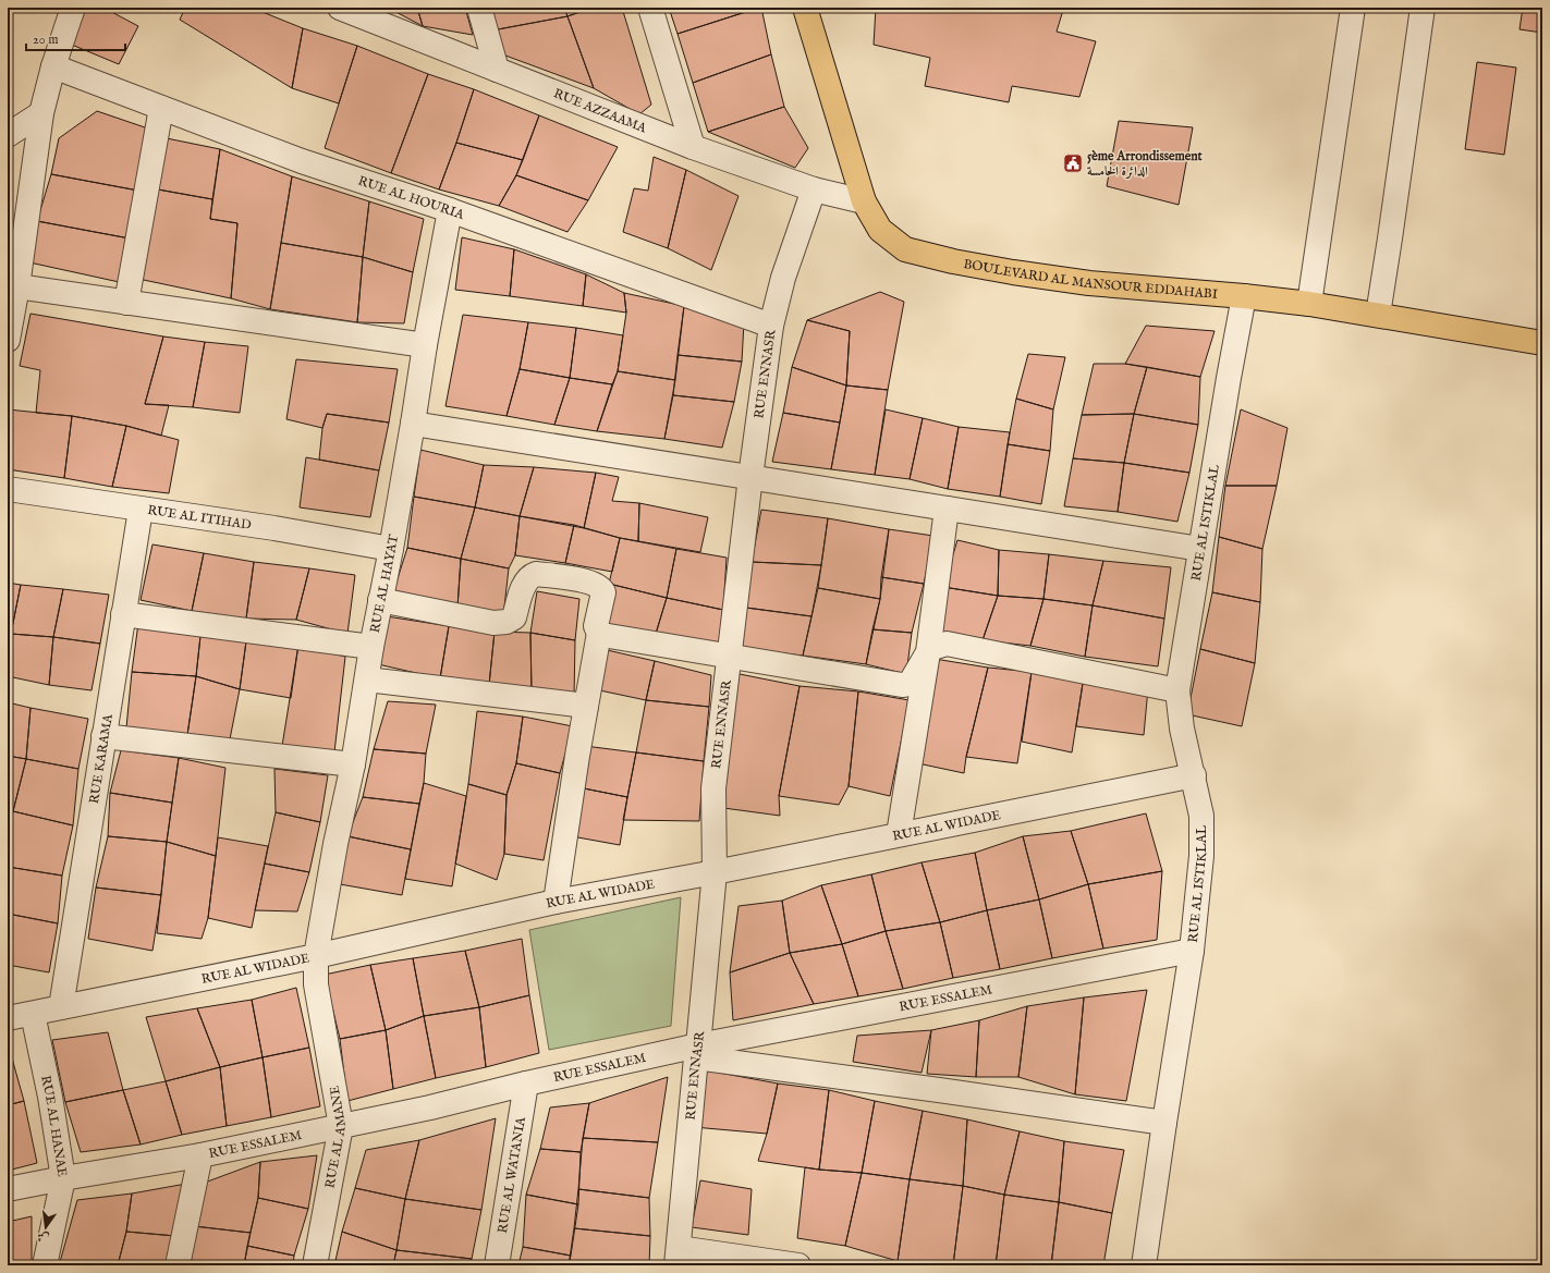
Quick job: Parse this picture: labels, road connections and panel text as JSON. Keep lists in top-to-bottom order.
{
  "streets": {
    "main road": ["BOULEVARD AL MANSOUR EDDAHABI"],
    "street": [
      "RUE AZZAAMA",
      "RUE AL HOURIA",
      "RUE ENNASR",
      "RUE AL ITIHAD",
      "RUE AL ISTIKLAL",
      "RUE AL HAYAT",
      "RUE KARAMA",
      "RUE AL WIDADE",
      "RUE ESSALEM",
      "RUE AL HANAE",
      "RUE AL AMANE",
      "RUE AL WATANIA"
    ]
  },
  "crossings": [
    ["RUE AZZAAMA", "BOULEVARD AL MANSOUR EDDAHABI"],
    ["RUE AZZAAMA", "RUE ENNASR"],
    ["RUE AL HOURIA", "RUE ENNASR"],
    ["RUE AL HOURIA", "RUE AL HAYAT"],
    ["BOULEVARD AL MANSOUR EDDAHABI", "RUE AL ISTIKLAL"],
    ["RUE ENNASR", "RUE AL WIDADE"],
    ["RUE ENNASR", "RUE ESSALEM"],
    ["RUE AL ITIHAD", "RUE AL HAYAT"],
    ["RUE AL ITIHAD", "RUE KARAMA"],
    ["RUE AL ISTIKLAL", "RUE AL WIDADE"],
    ["RUE AL ISTIKLAL", "RUE ESSALEM"],
    ["RUE AL HAYAT", "RUE AL WIDADE"],
    ["RUE AL HAYAT", "RUE AL AMANE"],
    ["RUE KARAMA", "RUE AL WIDADE"],
    ["RUE AL WIDADE", "RUE AL HANAE"],
    ["RUE AL WIDADE", "RUE AL AMANE"],
    ["RUE ESSALEM", "RUE AL HANAE"],
    ["RUE ESSALEM", "RUE AL AMANE"],
    ["RUE ESSALEM", "RUE AL WATANIA"]
  ],
  "places": {
    "public building": ["5ème Arrondissement الدائرة الخامسة"]
  },
  "scale_bar": "20 m",
  "north": "bottom"
}
